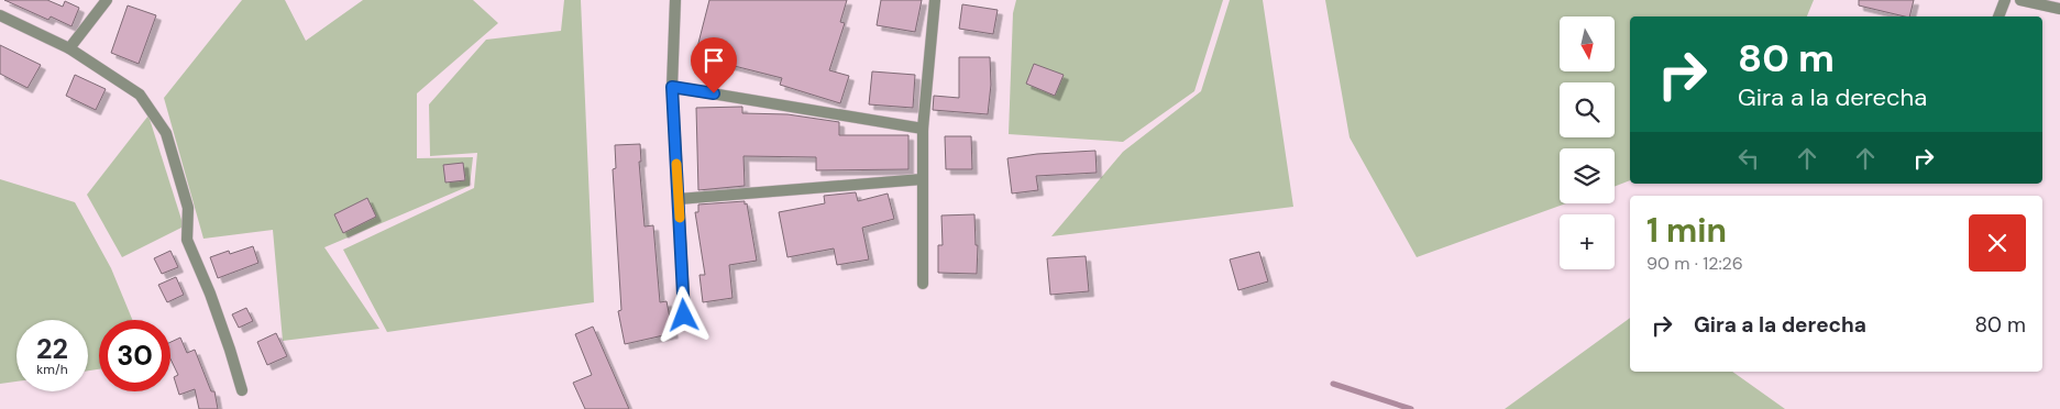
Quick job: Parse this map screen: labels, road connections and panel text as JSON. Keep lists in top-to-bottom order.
{
  "north": "bottom",
  "page": {
    "map_buttons": "+",
    "turn": ["80 m", "Gira a la derecha"],
    "heading": ["1 min", "90 m · 12:26"],
    "list": [
      {
        "name": "Gira a la derecha",
        "value": "80 m"
      }
    ],
    "speed": "22 km/h",
    "limit": "30"
  }
}
